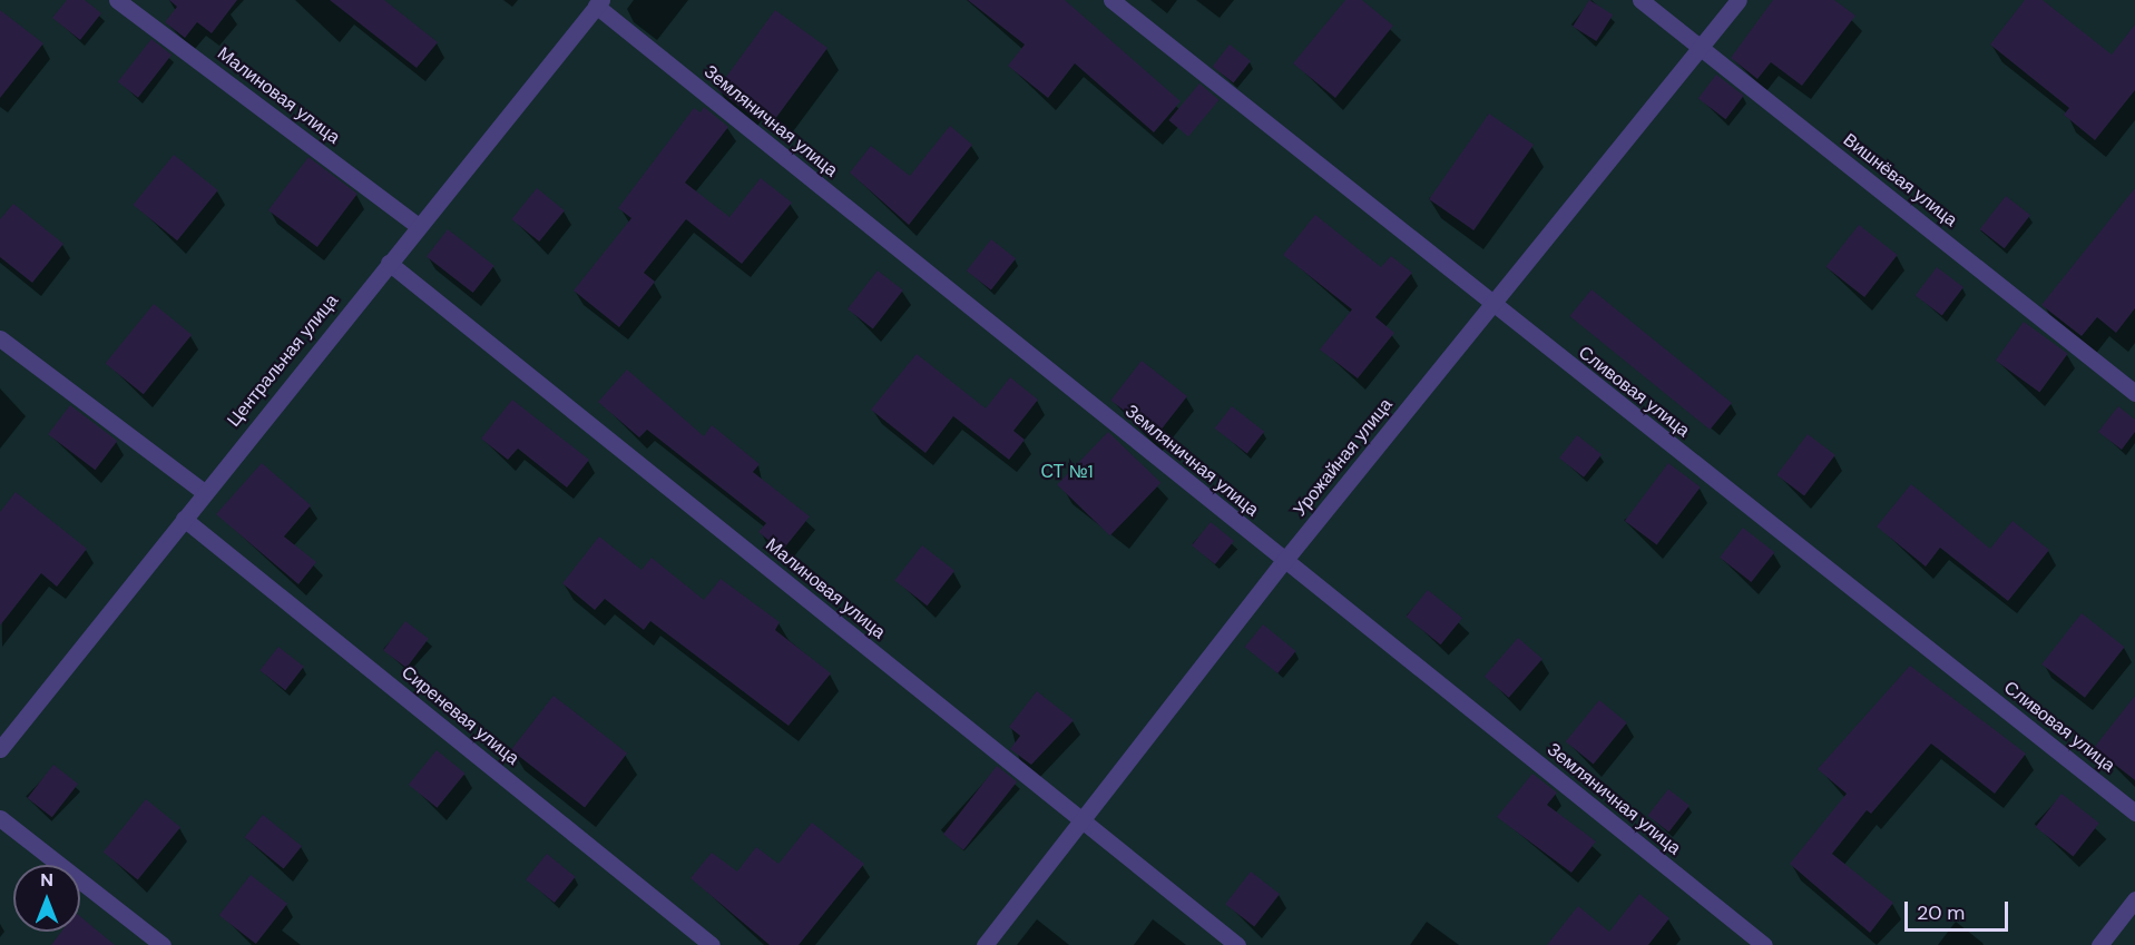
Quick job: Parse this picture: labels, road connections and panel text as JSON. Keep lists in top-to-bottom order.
{
  "streets": {
    "street": [
      "Малиновая улица",
      "Земляничная улица",
      "Вишнёвая улица",
      "Центральная улица",
      "Сливовая улица",
      "Урожайная улица",
      "Сиреневая улица"
    ]
  },
  "crossings": [
    ["Малиновая улица", "Центральная улица"],
    ["Малиновая улица", "Урожайная улица"],
    ["Земляничная улица", "Центральная улица"],
    ["Земляничная улица", "Урожайная улица"],
    ["Вишнёвая улица", "Урожайная улица"],
    ["Центральная улица", "Сиреневая улица"],
    ["Сливовая улица", "Урожайная улица"]
  ],
  "parks": ["СТ №1"],
  "scale_bar": "20 m",
  "north": "top"
}
